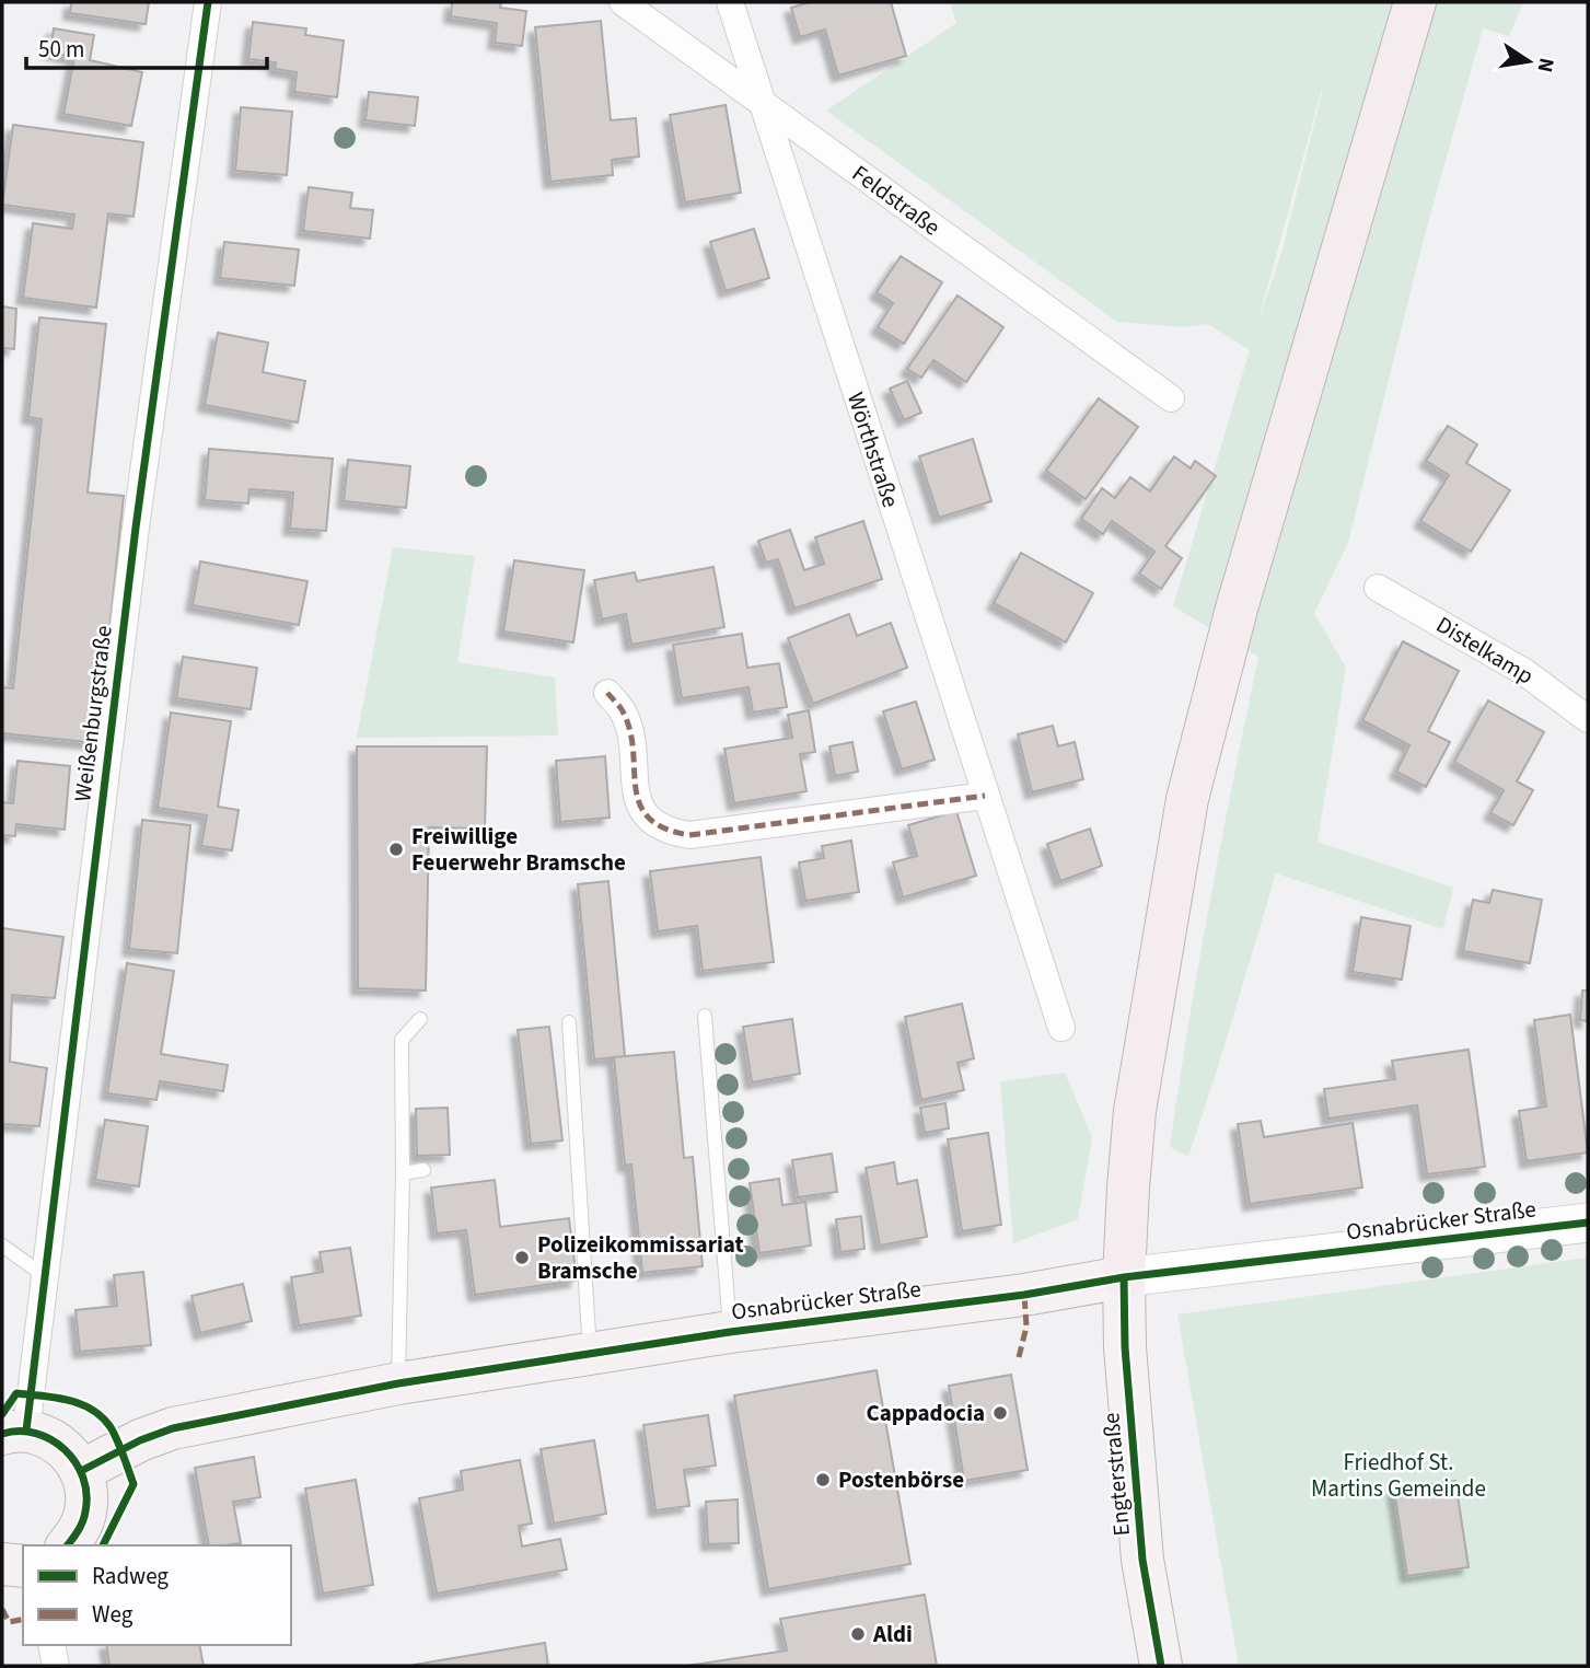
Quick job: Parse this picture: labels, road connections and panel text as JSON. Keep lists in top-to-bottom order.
{
  "streets": {
    "main road": ["Osnabrücker Straße", "Engterstraße"],
    "street": [
      "Feldstraße",
      "Wörthstraße",
      "Distelkamp",
      "Weißenburgstraße"
    ]
  },
  "crossings": [
    ["Feldstraße", "Wörthstraße"],
    ["Osnabrücker Straße", "Engterstraße"]
  ],
  "parks": ["Friedhof St. Martins Gemeinde"],
  "places": [
    "Freiwillige Feuerwehr Bramsche",
    "Polizeikommissariat Bramsche",
    "Cappadocia",
    "Postenbörse",
    "Aldi"
  ],
  "legend": ["Radweg", "Weg"],
  "scale_bar": "50 m",
  "north": "right"
}
